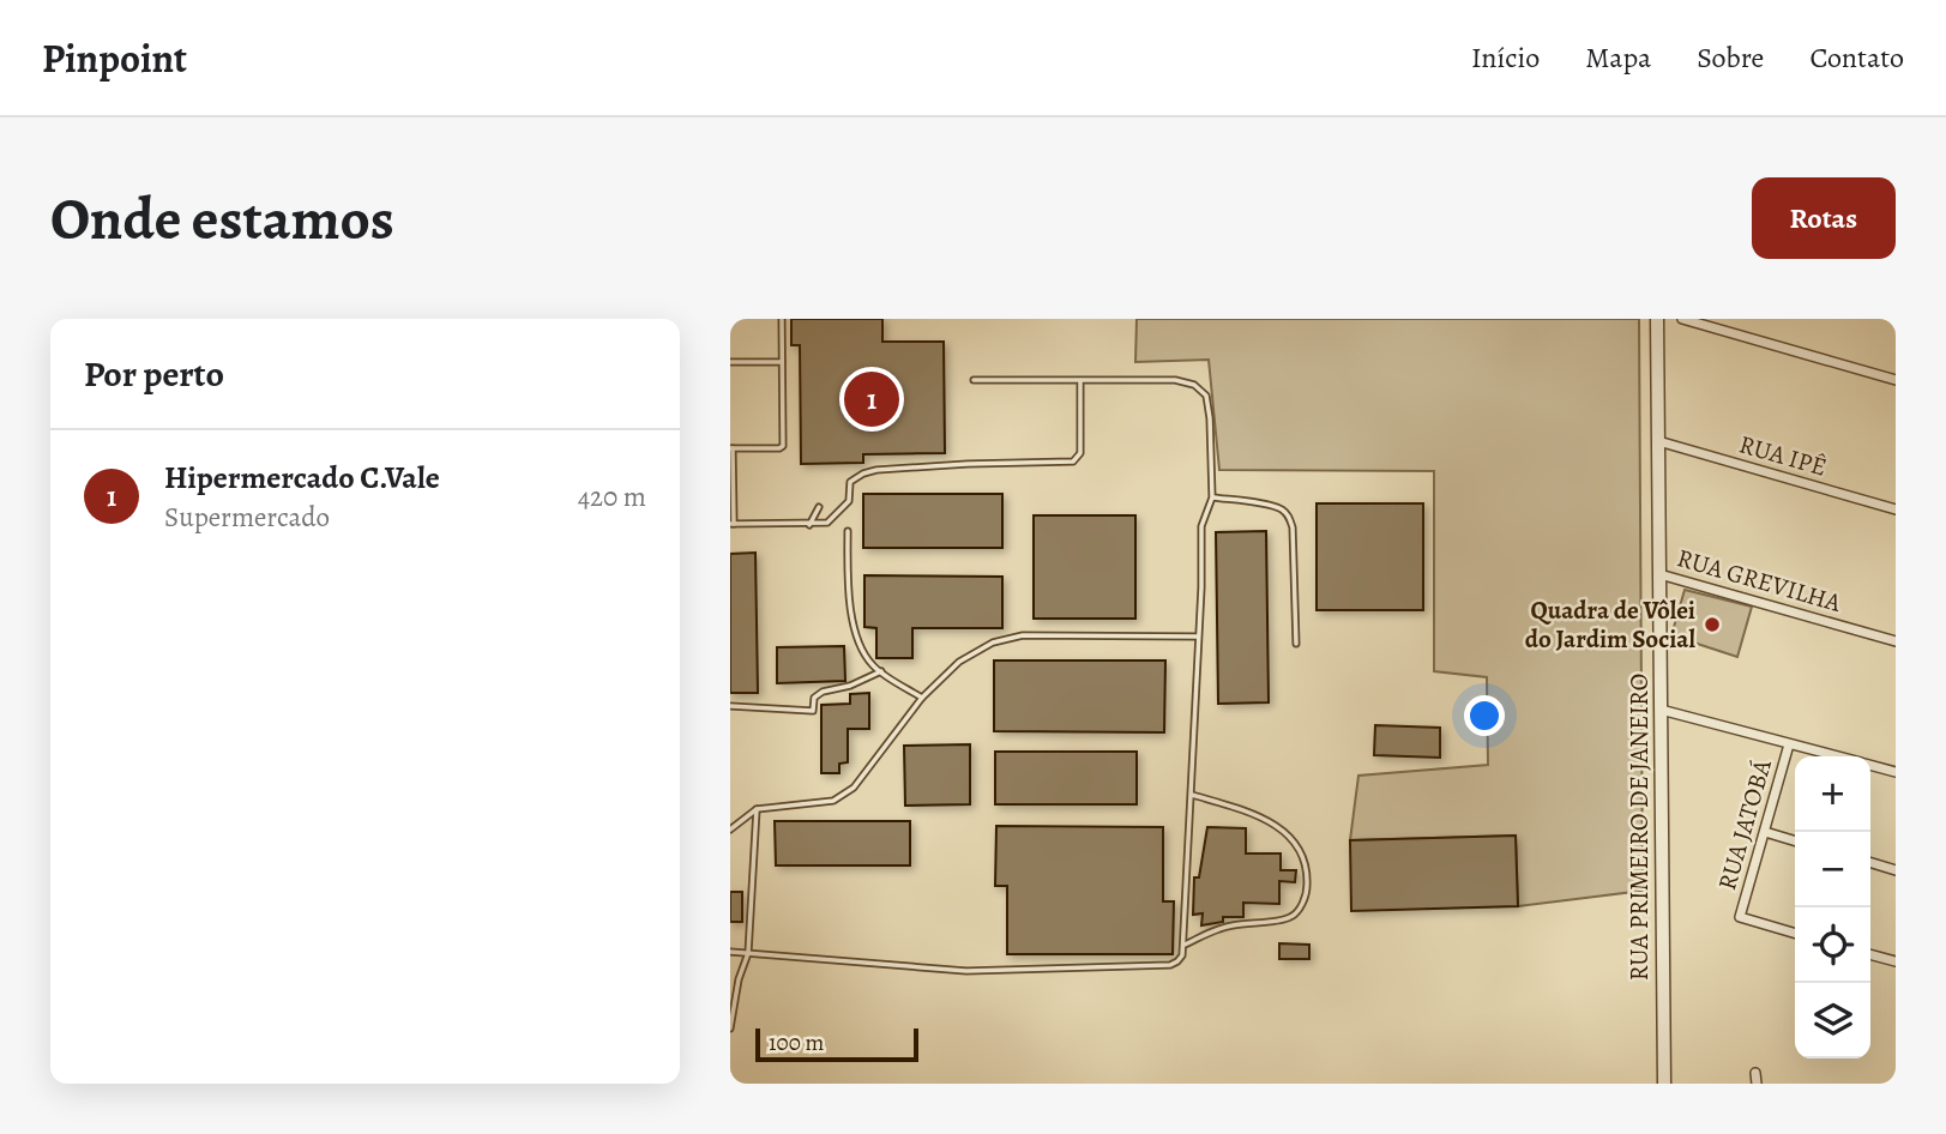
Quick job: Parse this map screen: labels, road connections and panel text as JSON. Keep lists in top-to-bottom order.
{
  "streets": {
    "street": [
      "RUA IPÊ",
      "RUA GREVILHA",
      "RUA JATOBÁ",
      "RUA PRIMEIRO DE JANEIRO"
    ]
  },
  "crossings": [
    ["RUA IPÊ", "RUA PRIMEIRO DE JANEIRO"],
    ["RUA GREVILHA", "RUA PRIMEIRO DE JANEIRO"]
  ],
  "places": ["Quadra de Vôlei do Jardim Social"],
  "scale_bar": "100 m",
  "page": {
    "header": "Pinpoint",
    "nav": [
      "Início",
      "Mapa",
      "Sobre",
      "Contato"
    ],
    "buttons": "Rotas",
    "title": "Onde estamos",
    "heading": "Por perto",
    "pins": "1",
    "list": [
      {
        "mark": "1",
        "name": "Hipermercado C.Vale",
        "note": "Supermercado",
        "value": "420 m"
      }
    ],
    "map_buttons": ["+", "−"],
    "scale": "100 m"
  }
}
